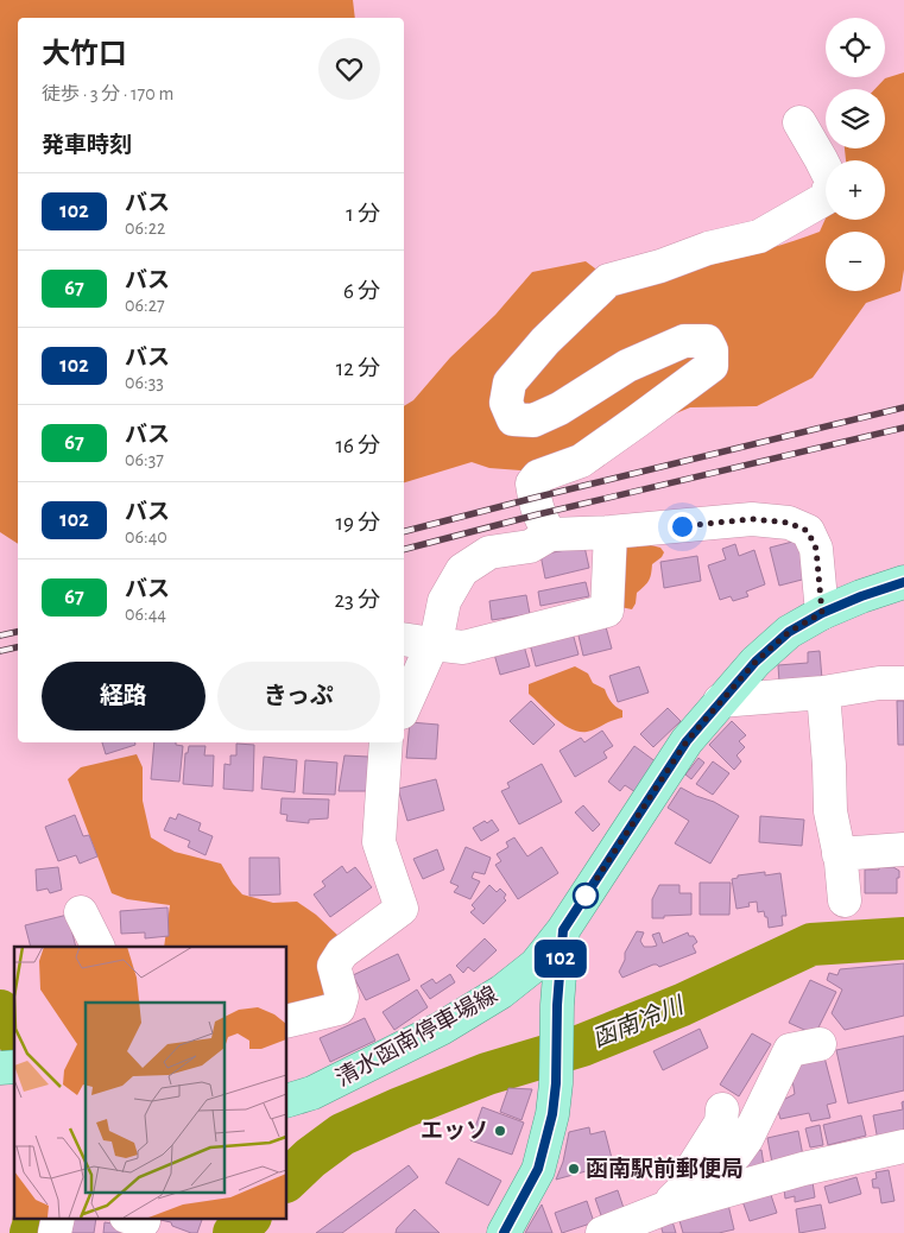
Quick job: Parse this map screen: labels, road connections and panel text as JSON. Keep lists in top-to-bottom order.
{
  "streets": {
    "main road": ["清水函南停車場線"]
  },
  "water": ["函南冷川"],
  "places": ["エッソ", "函南駅前郵便局"],
  "lines": ["bus line 102"],
  "page": {
    "on_map": "102",
    "map_buttons": ["+", "−"],
    "heading": [
      ["大竹口", "徒歩 · 3 分 · 170 m"],
      "発車時刻"
    ],
    "list": [
      {
        "mark": "102",
        "name": "バス",
        "note": "06:22",
        "value": "1 分"
      },
      {
        "mark": "67",
        "name": "バス",
        "note": "06:27",
        "value": "6 分"
      },
      {
        "mark": "102",
        "name": "バス",
        "note": "06:33",
        "value": "12 分"
      },
      {
        "mark": "67",
        "name": "バス",
        "note": "06:37",
        "value": "16 分"
      },
      {
        "mark": "102",
        "name": "バス",
        "note": "06:40",
        "value": "19 分"
      },
      {
        "mark": "67",
        "name": "バス",
        "note": "06:44",
        "value": "23 分"
      }
    ],
    "buttons": ["経路", "きっぷ"]
  }
}
